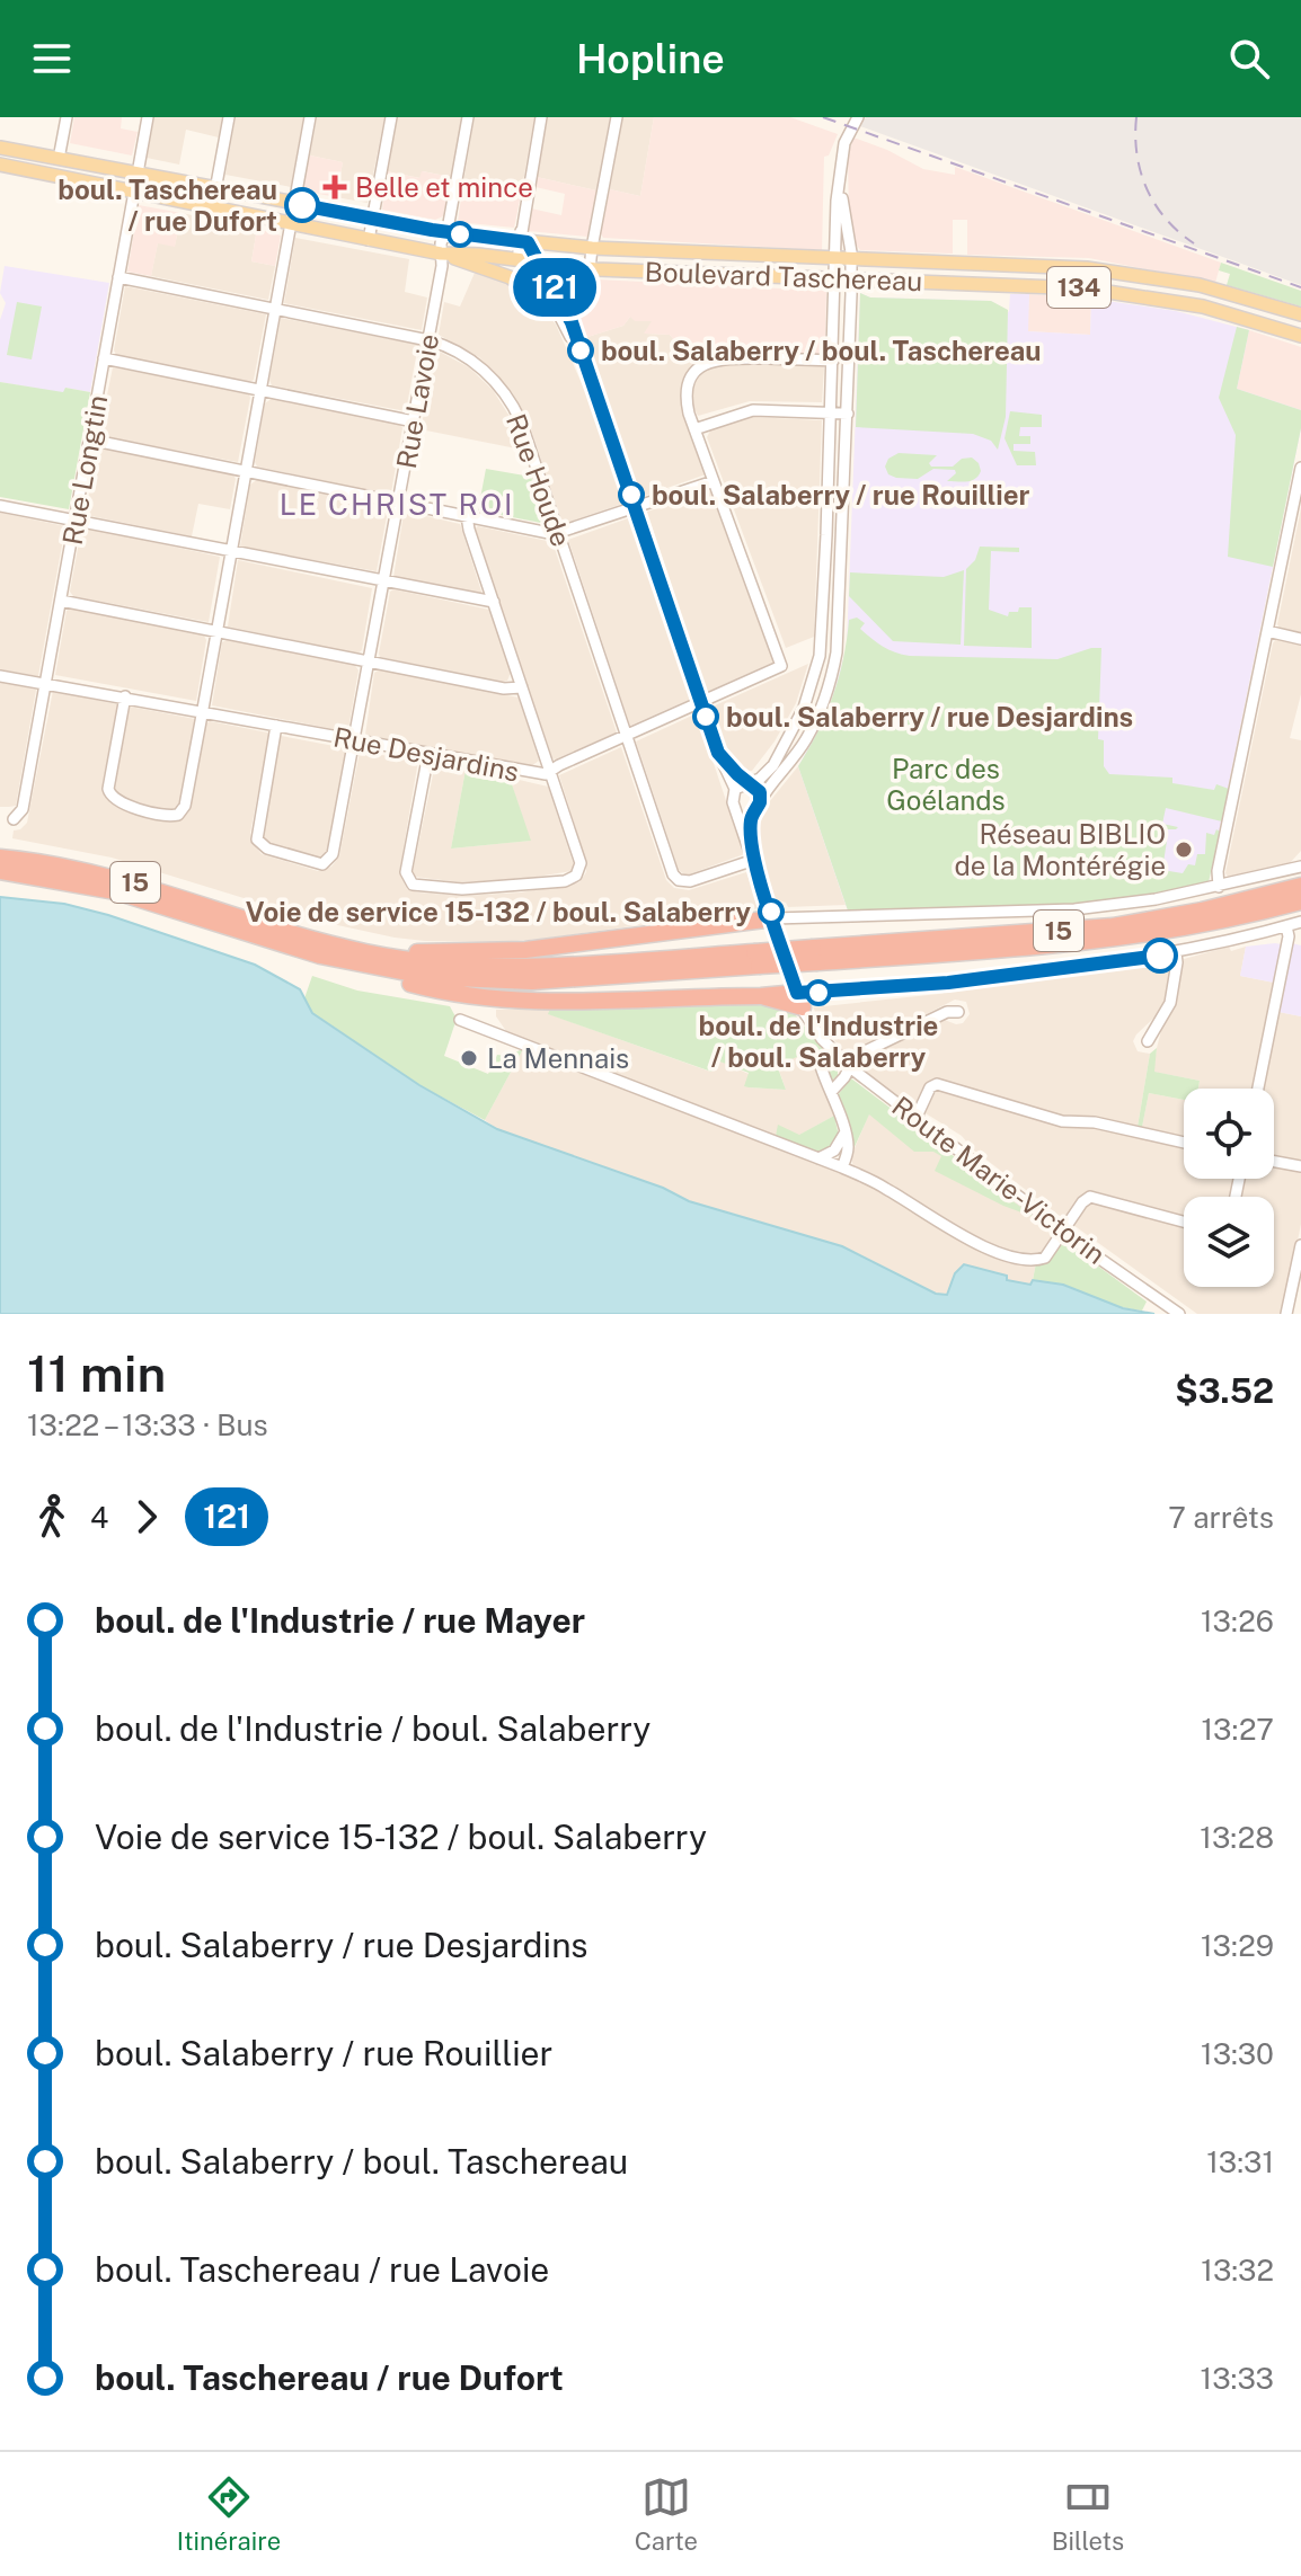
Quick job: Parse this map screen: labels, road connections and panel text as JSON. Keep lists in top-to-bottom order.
{
  "streets": {
    "highway": ["15"],
    "main road": ["Boulevard Taschereau", "134"],
    "street": [
      "Rue Lavoie",
      "Rue Longtin",
      "Rue Houde",
      "Rue Desjardins",
      "Route Marie-Victorin"
    ]
  },
  "crossings": [
    ["Boulevard Taschereau", "Rue Lavoie"],
    ["Boulevard Taschereau", "Rue Longtin"],
    ["Rue Lavoie", "Rue Houde"],
    ["Rue Lavoie", "Rue Desjardins"],
    ["Rue Longtin", "Rue Houde"],
    ["Rue Longtin", "Rue Desjardins"],
    ["Rue Houde", "Rue Desjardins"],
    ["Rue Houde", "Route Marie-Victorin"]
  ],
  "districts": ["LE CHRIST ROI"],
  "parks": ["Parc des Goélands"],
  "places": {
    "health": ["Belle et mince"],
    "other": [
      "boul. Taschereau / rue Dufort",
      "boul. Salaberry / boul. Taschereau",
      "boul. Salaberry / rue Rouillier",
      "boul. Salaberry / rue Desjardins",
      "Réseau BIBLIO de la Montérégie",
      "Voie de service 15-132 / boul. Salaberry",
      "boul. de l'Industrie / boul. Salaberry",
      "La Mennais"
    ]
  },
  "lines": ["bus line 121"],
  "page": {
    "header": "Hopline",
    "on_map": "121",
    "heading": ["11 min", "13:22 – 13:33 · Bus", "$3.52"],
    "legs": ["4", "121", "7 arrêts"],
    "list": [
      {
        "name": "boul. de l'Industrie / rue Mayer",
        "value": "13:26"
      },
      {
        "name": "boul. de l'Industrie / boul. Salaberry",
        "value": "13:27"
      },
      {
        "name": "Voie de service 15-132 / boul. Salaberry",
        "value": "13:28"
      },
      {
        "name": "boul. Salaberry / rue Desjardins",
        "value": "13:29"
      },
      {
        "name": "boul. Salaberry / rue Rouillier",
        "value": "13:30"
      },
      {
        "name": "boul. Salaberry / boul. Taschereau",
        "value": "13:31"
      },
      {
        "name": "boul. Taschereau / rue Lavoie",
        "value": "13:32"
      },
      {
        "name": "boul. Taschereau / rue Dufort",
        "value": "13:33"
      }
    ],
    "tabs": ["Itinéraire", "Carte", "Billets"]
  }
}
